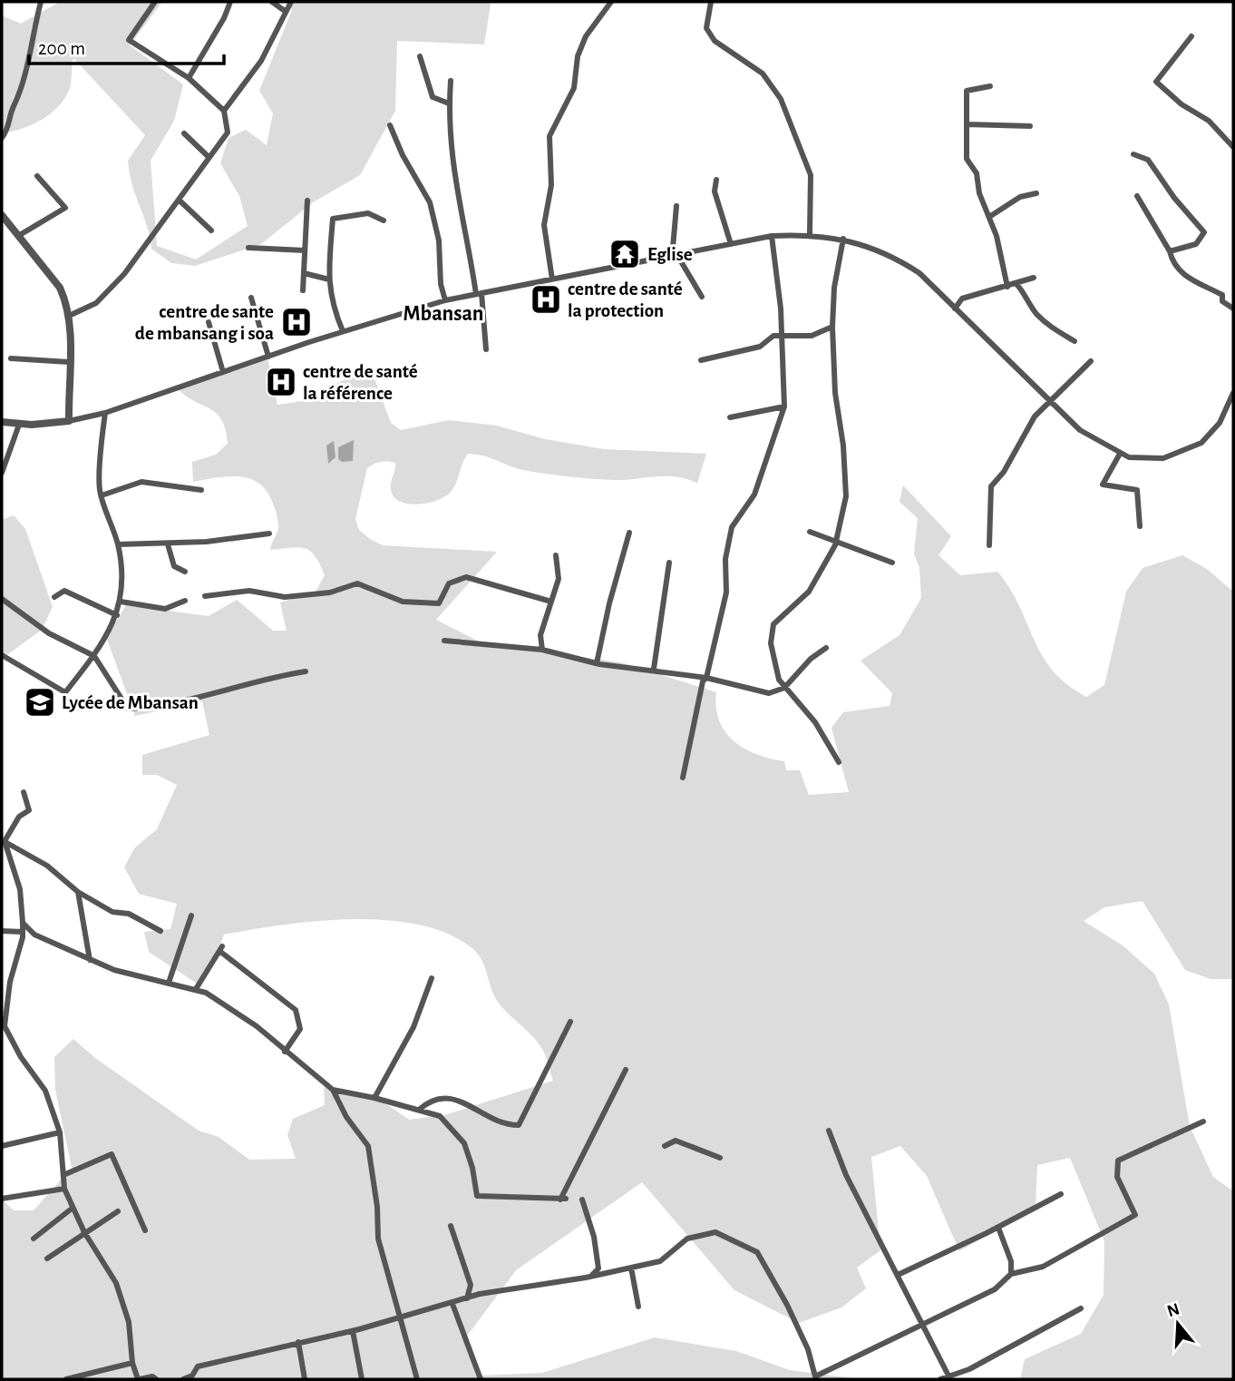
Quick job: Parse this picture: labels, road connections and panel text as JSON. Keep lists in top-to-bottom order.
{
  "districts": ["Mbansan"],
  "places": {
    "temple": ["Eglise"],
    "hospital": ["centre de santé la protection", "centre de sante de mbansang i soa", "centre de santé la référence"],
    "school or university": ["Lycée de Mbansan"]
  },
  "scale_bar": "200 m",
  "north": "top"
}
